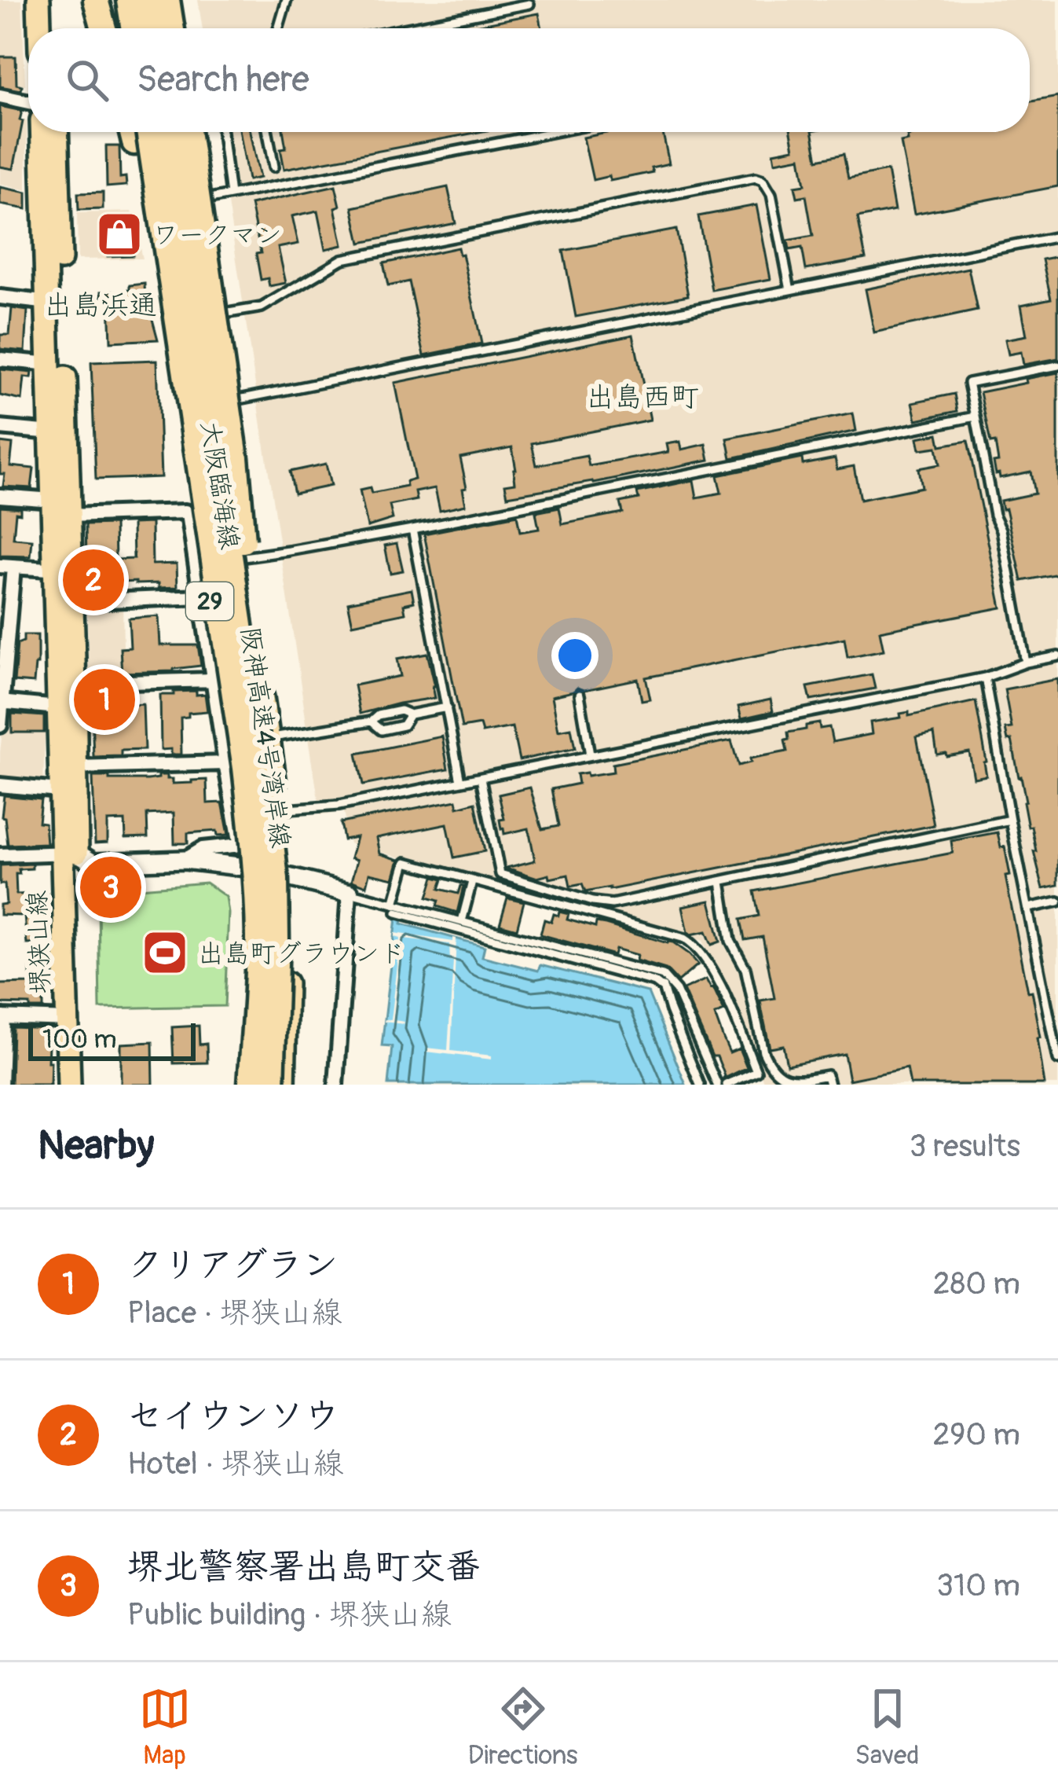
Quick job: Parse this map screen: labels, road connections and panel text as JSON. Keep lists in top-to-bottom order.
{
  "streets": {
    "highway": ["阪神高速4号湾岸線"],
    "main road": ["大阪臨海線", "29", "堺狭山線"]
  },
  "districts": ["出島浜通", "出島西町"],
  "places": {
    "shop": ["ワークマン"],
    "sports": ["出島町グラウンド"]
  },
  "scale_bar": "100 m",
  "page": {
    "search": "Search here",
    "pins": ["2", "1", "3"],
    "scale": "100 m",
    "heading": ["Nearby", "3 results"],
    "list": [
      {
        "mark": "1",
        "name": "クリアグラン",
        "note": "Place · 堺狭山線",
        "value": "280 m"
      },
      {
        "mark": "2",
        "name": "セイウンソウ",
        "note": "Hotel · 堺狭山線",
        "value": "290 m"
      },
      {
        "mark": "3",
        "name": "堺北警察署出島町交番",
        "note": "Public building · 堺狭山線",
        "value": "310 m"
      }
    ],
    "nav": ["Map", "Directions", "Saved"]
  }
}
